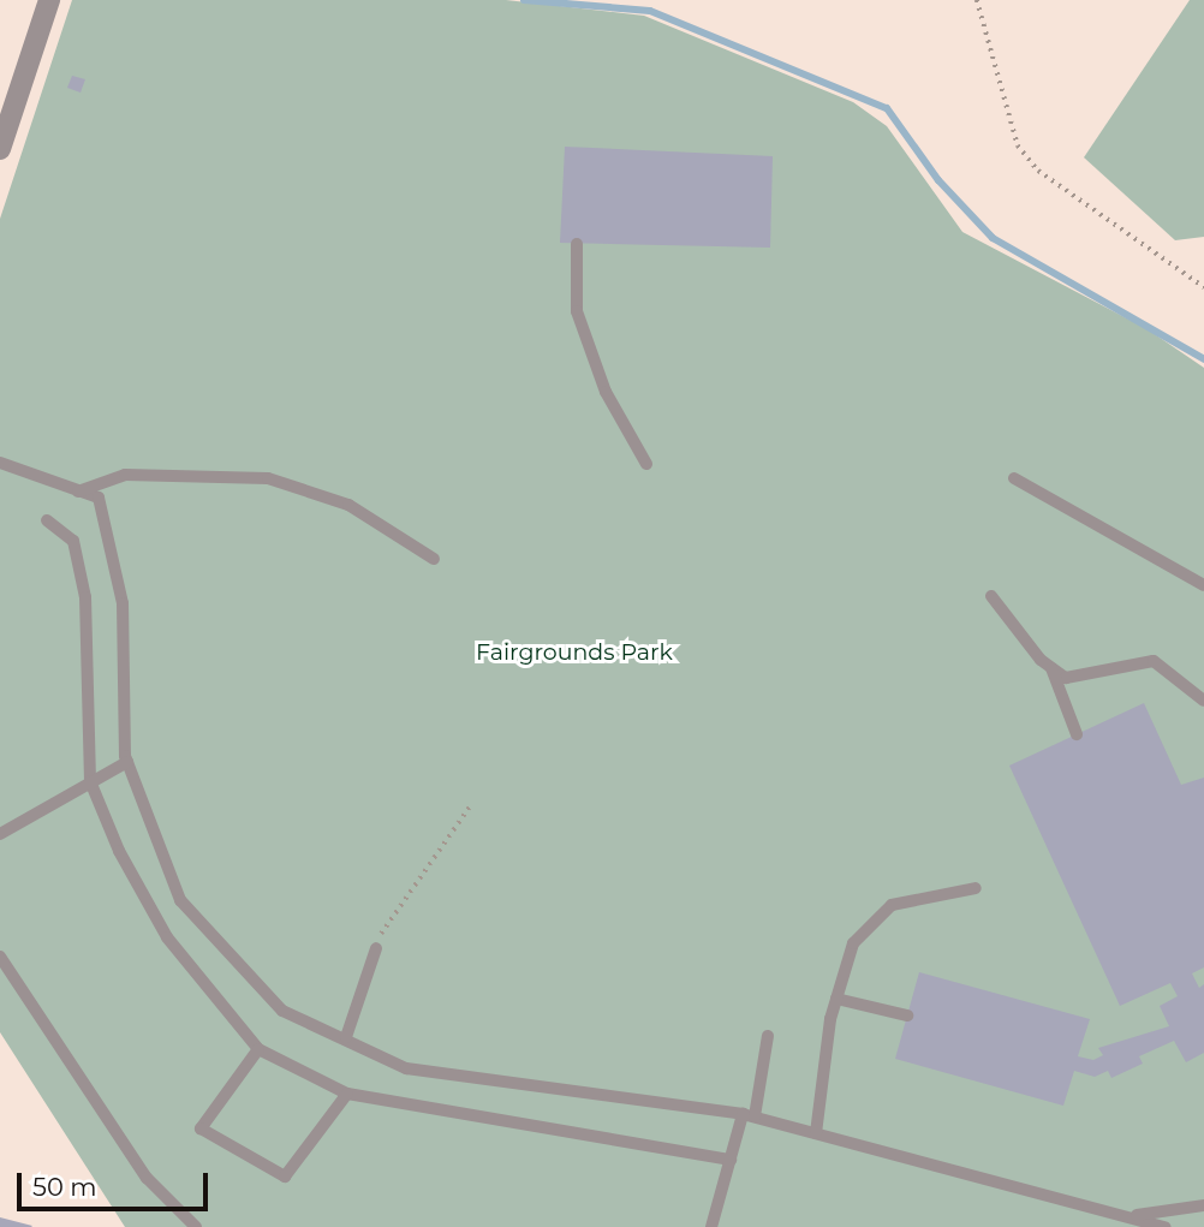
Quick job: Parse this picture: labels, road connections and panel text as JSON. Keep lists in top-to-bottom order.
{
  "parks": ["Fairgrounds Park"],
  "scale_bar": "50 m"
}
